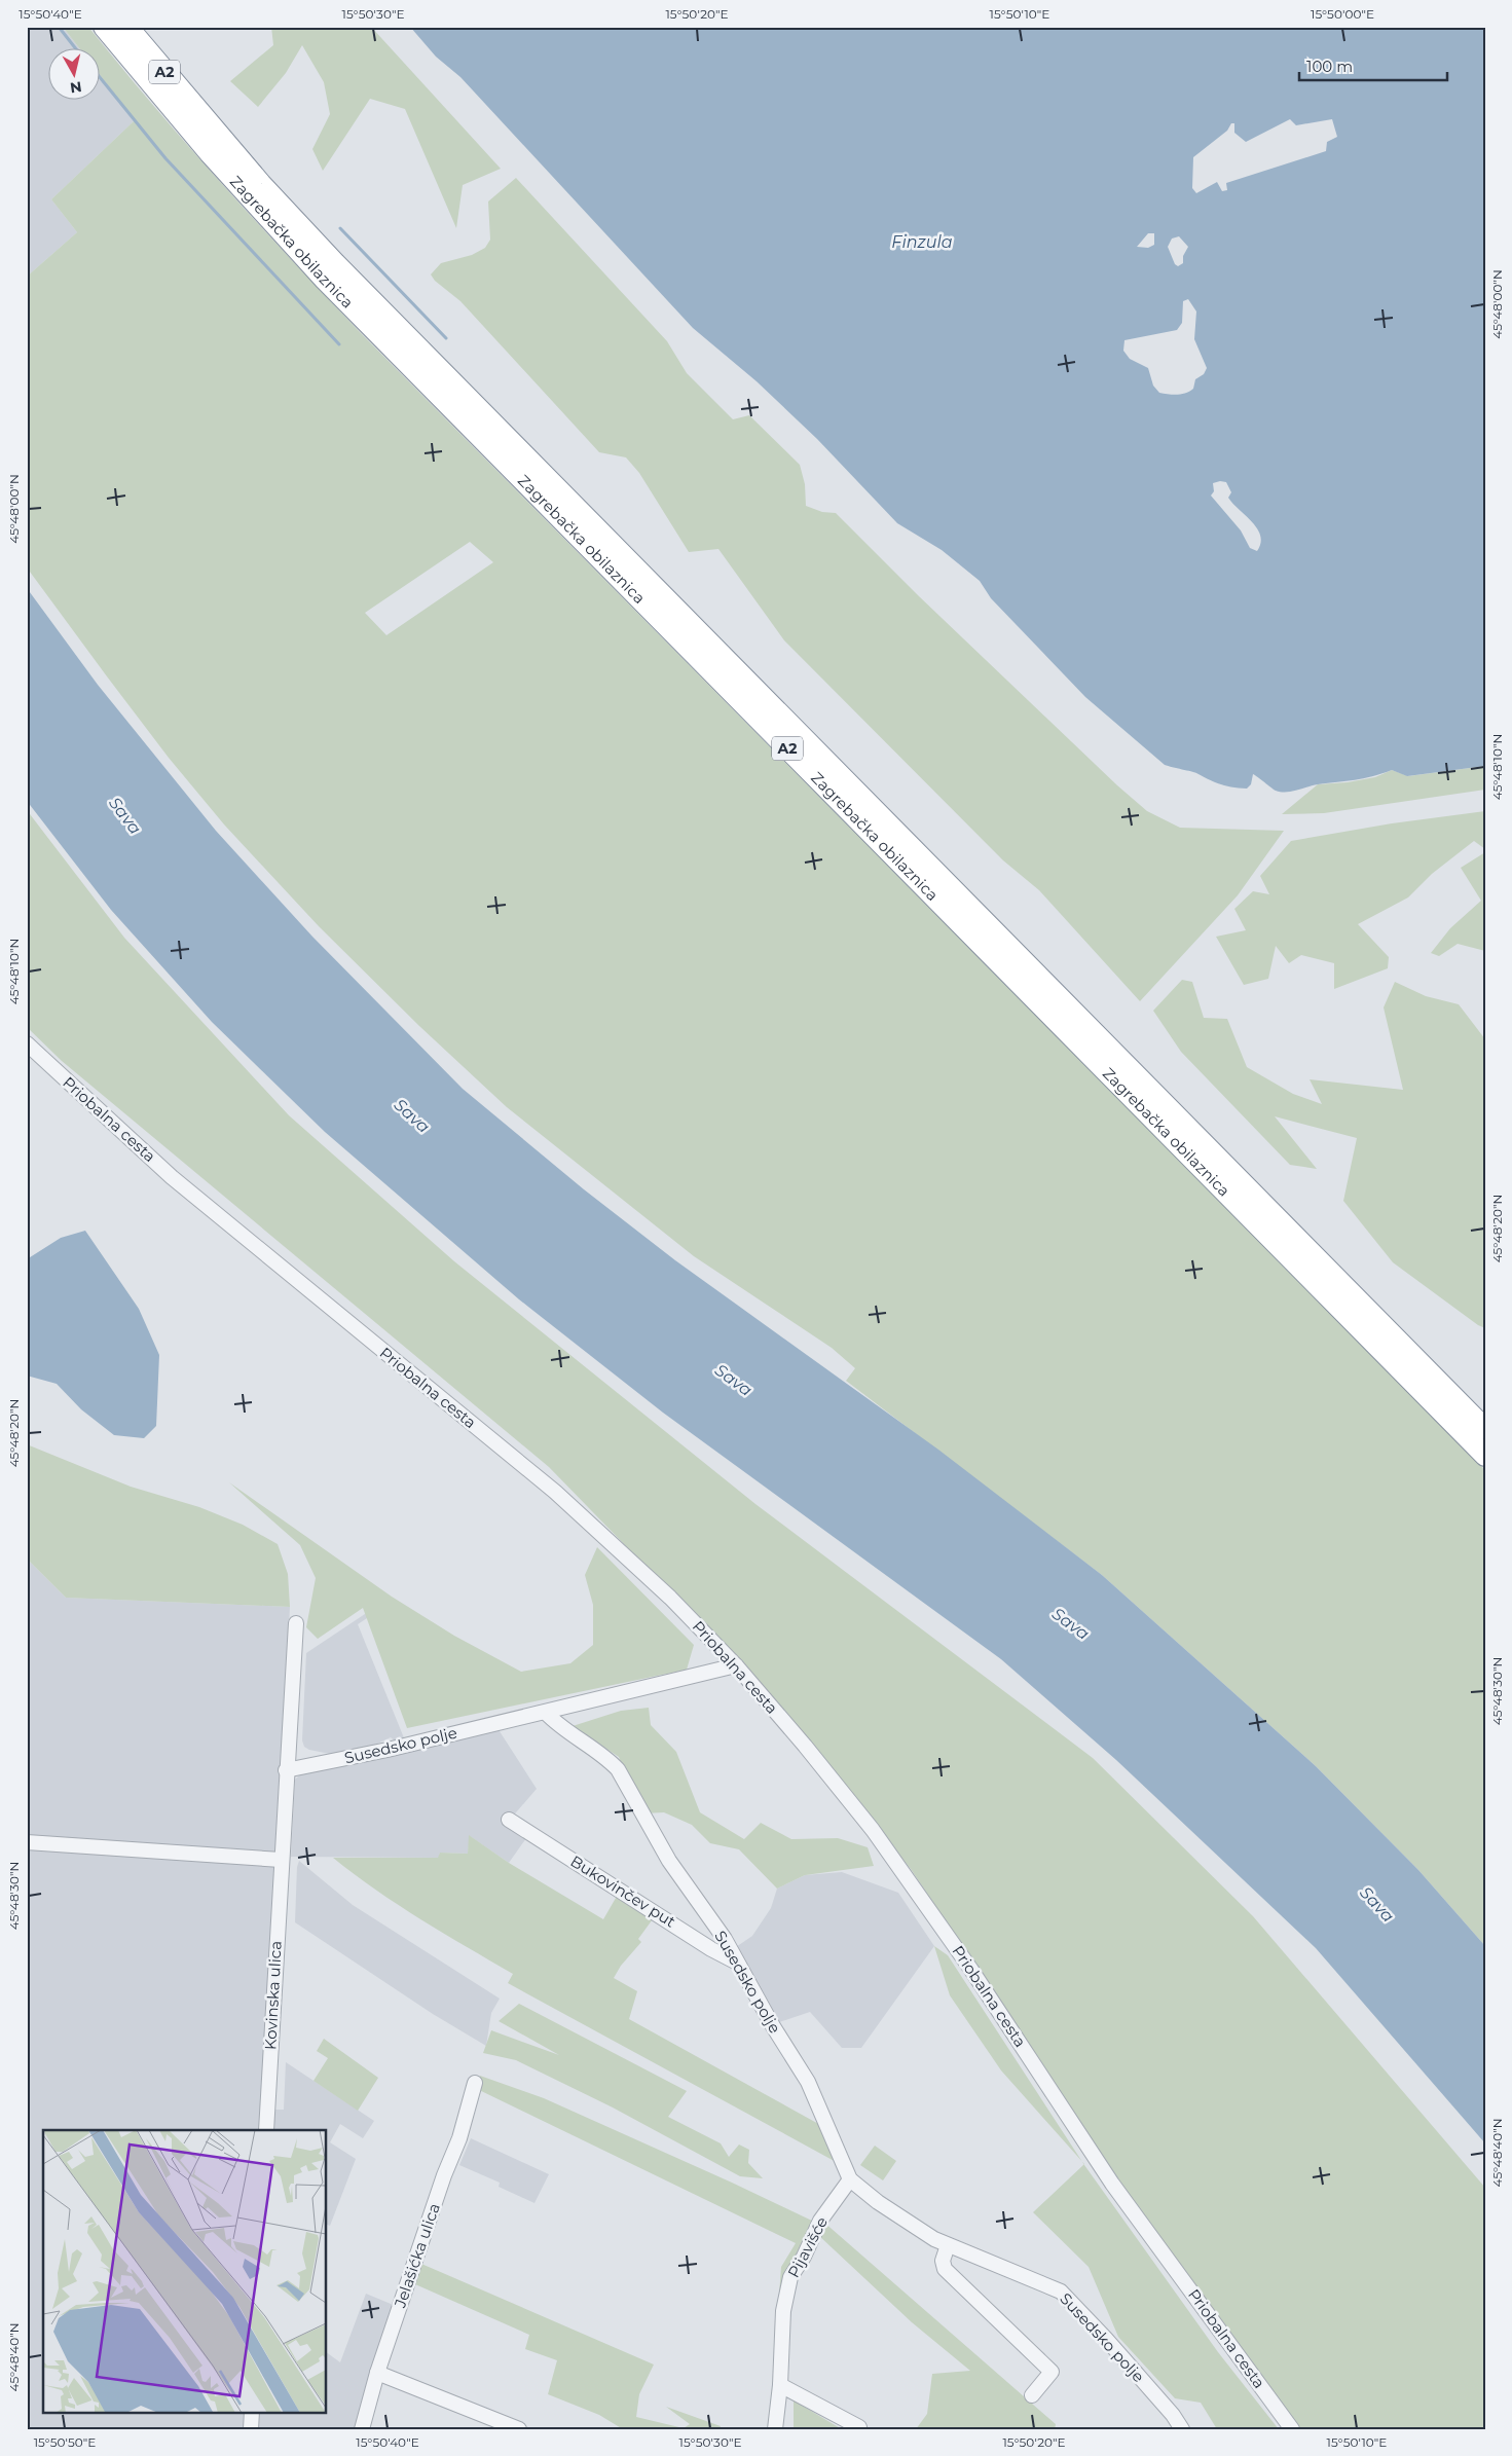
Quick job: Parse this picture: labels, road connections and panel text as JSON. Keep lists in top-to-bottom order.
{
  "streets": {
    "highway": ["A2", "Zagrebačka obilaznica"],
    "street": [
      "Priobalna cesta",
      "Susedsko polje",
      "Bukovinčev put",
      "Kovinska ulica",
      "Pijavišće",
      "Jelašićka ulica"
    ]
  },
  "crossings": [
    ["Priobalna cesta", "Susedsko polje"],
    ["Susedsko polje", "Bukovinčev put"],
    ["Susedsko polje", "Kovinska ulica"],
    ["Susedsko polje", "Pijavišće"]
  ],
  "water": ["Finzula", "Sava"],
  "scale_bar": "100 m",
  "north": "bottom",
  "coordinates": [
    "15°50'40\"E",
    "15°50'30\"E",
    "15°50'20\"E",
    "15°50'10\"E",
    "15°50'00\"E",
    "45°48'00\"N",
    "45°48'10\"N",
    "45°48'20\"N",
    "45°48'30\"N",
    "45°48'40\"N",
    "15°50'50\"E"
  ]
}
